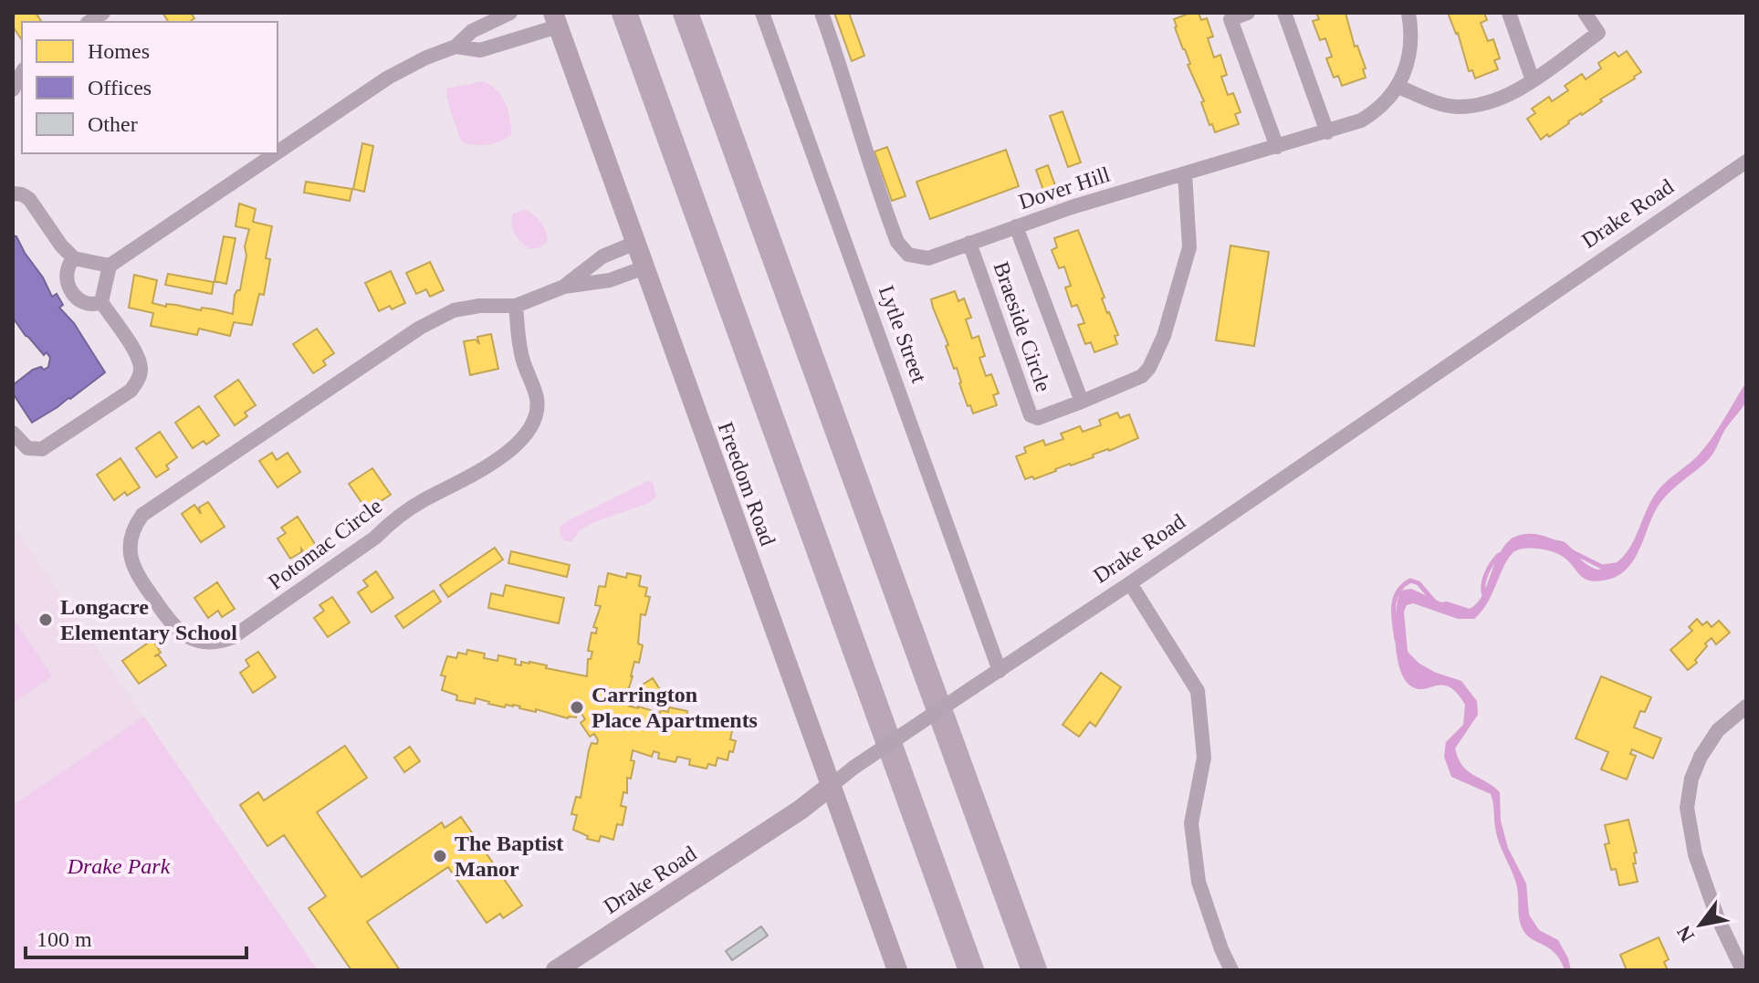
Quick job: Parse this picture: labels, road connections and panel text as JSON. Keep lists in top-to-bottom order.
{
  "streets": {
    "street": [
      "Dover Hill",
      "Drake Road",
      "Braeside Circle",
      "Lytle Street",
      "Freedom Road",
      "Potomac Circle"
    ]
  },
  "crossings": [
    ["Dover Hill", "Braeside Circle"],
    ["Drake Road", "Lytle Street"],
    ["Drake Road", "Freedom Road"],
    ["Freedom Road", "Potomac Circle"]
  ],
  "parks": ["Drake Park"],
  "places": ["Longacre Elementary School", "Carrington Place Apartments", "The Baptist Manor"],
  "legend": ["Homes", "Offices", "Other"],
  "scale_bar": "100 m",
  "north": "bottom left"
}
